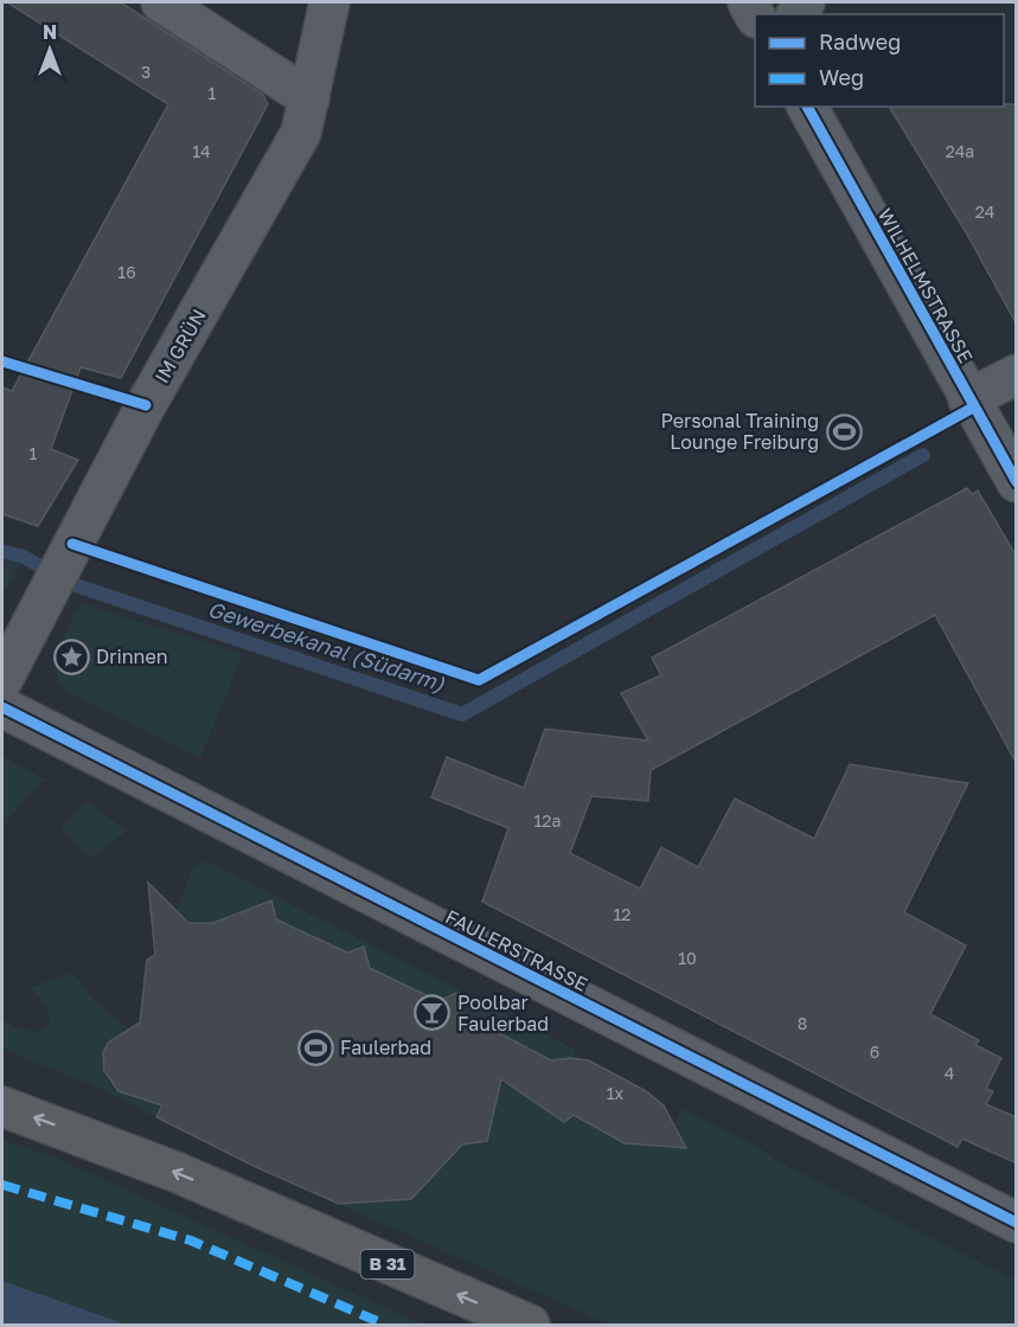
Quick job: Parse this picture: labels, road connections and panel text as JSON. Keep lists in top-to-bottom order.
{
  "streets": {
    "highway": ["B 31"],
    "street": ["WILHELMSTRASSE", "IM GRÜN", "FAULERSTRASSE"]
  },
  "water": ["Gewerbekanal (Südarm)"],
  "places": {
    "sports": ["Personal Training Lounge Freiburg", "Faulerbad"],
    "place": ["Drinnen"],
    "bar": ["Poolbar Faulerbad"]
  },
  "house_numbers": [
    "3",
    "1",
    "14",
    "24a",
    "24",
    "16",
    "1",
    "12a",
    "12",
    "10",
    "8",
    "6",
    "4",
    "1x"
  ],
  "legend": ["Radweg", "Weg"],
  "north": "top"
}
